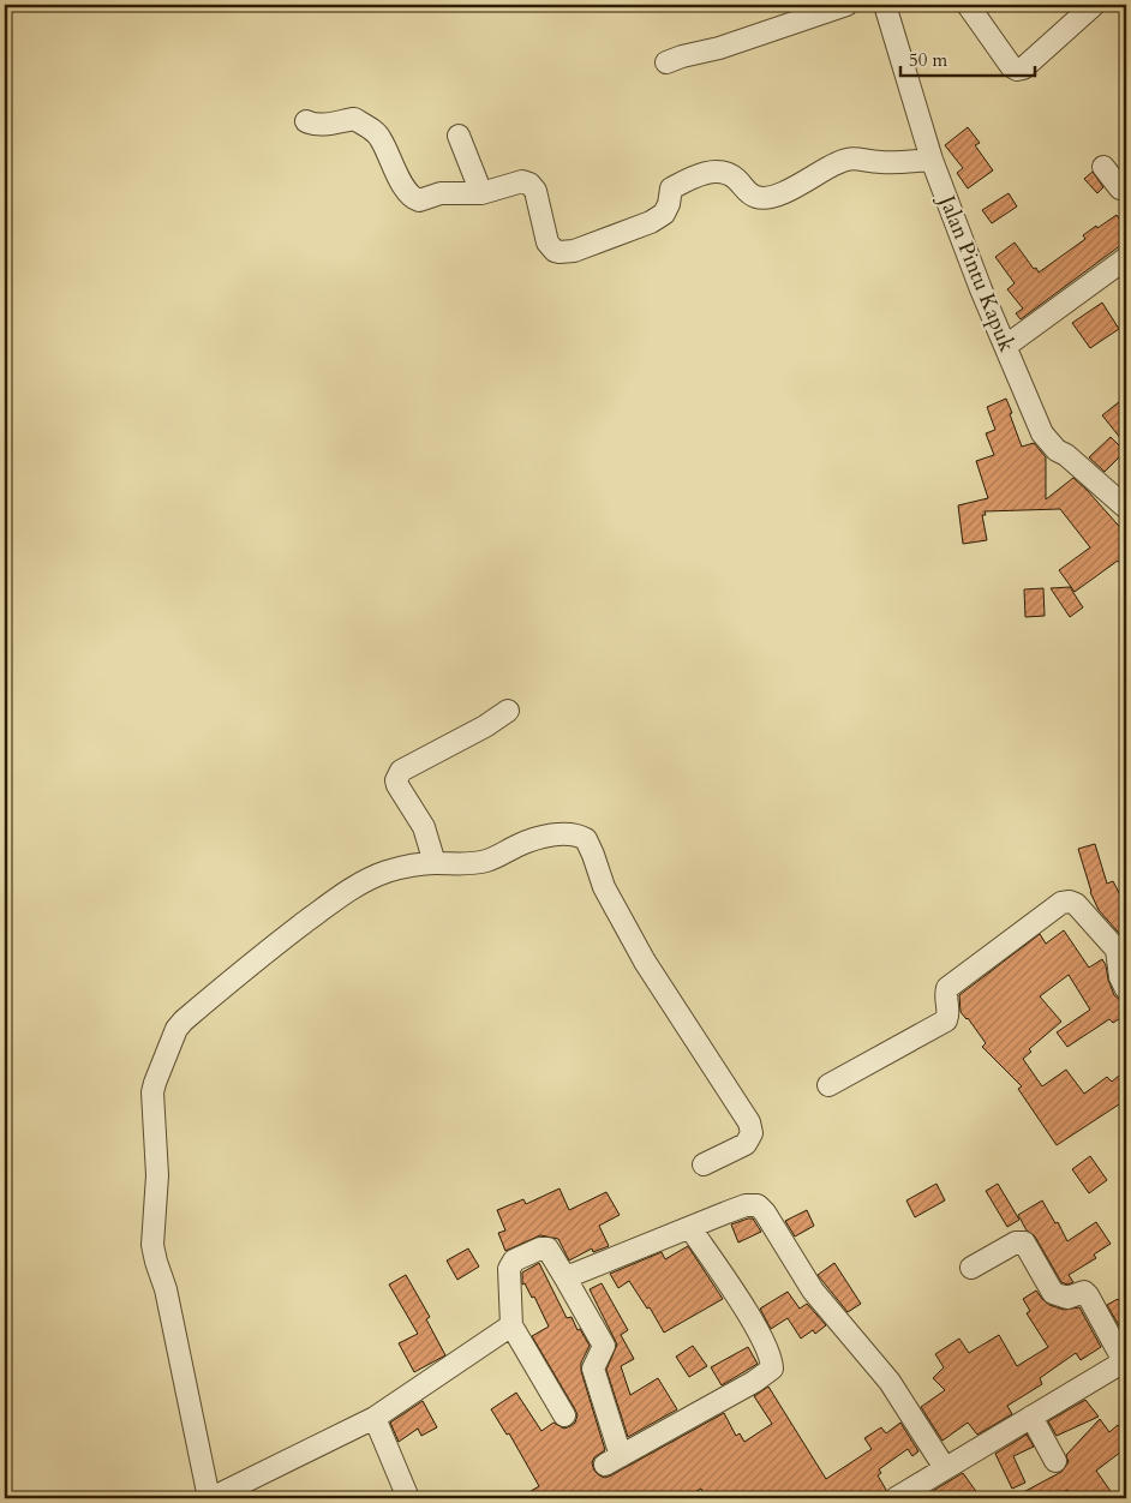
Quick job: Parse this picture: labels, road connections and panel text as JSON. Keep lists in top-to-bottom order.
{
  "streets": {
    "street": ["Jalan Pintu Kapuk"]
  },
  "scale_bar": "50 m"
}
